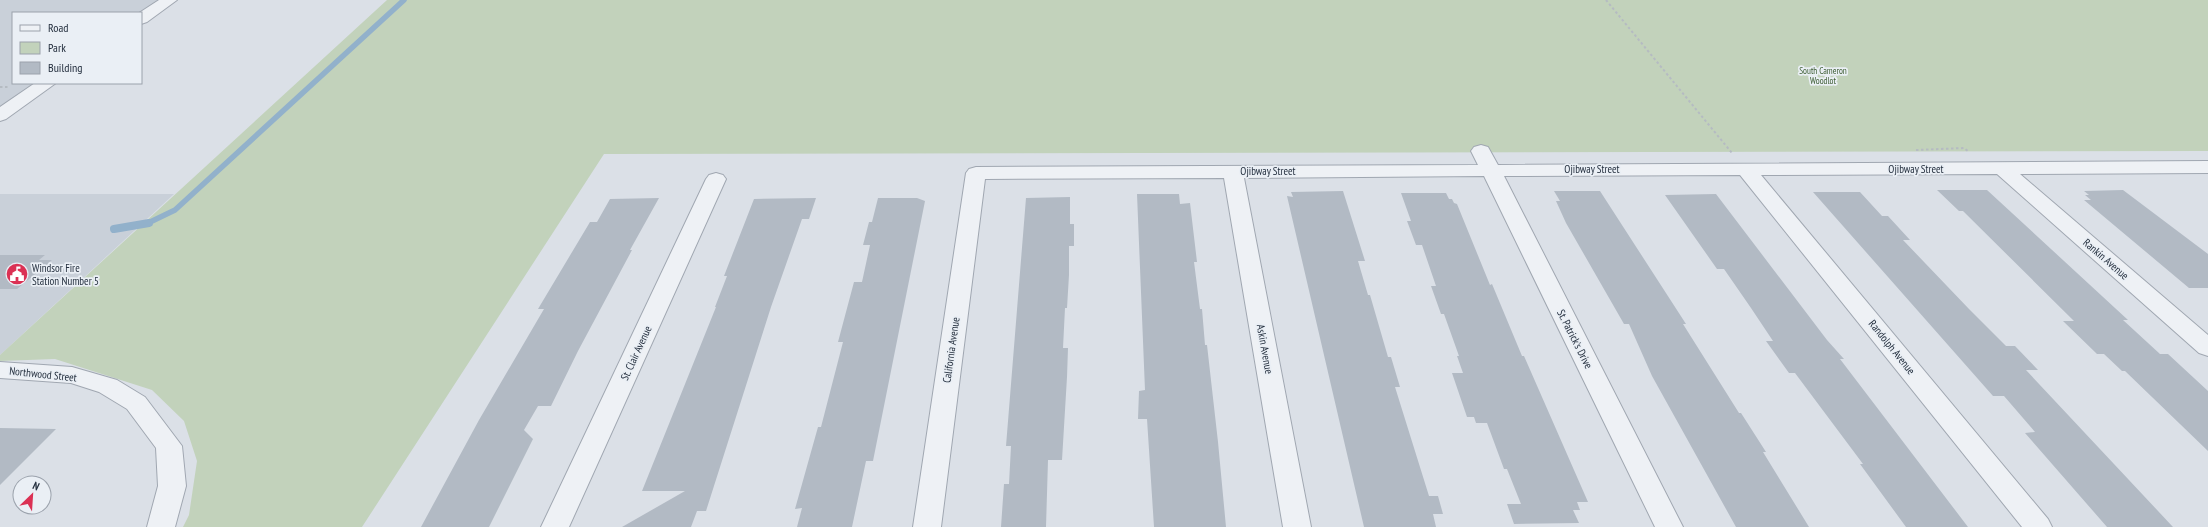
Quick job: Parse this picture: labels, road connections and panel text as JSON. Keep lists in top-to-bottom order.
{
  "streets": {
    "street": [
      "Ojibway Street",
      "Rankin Avenue",
      "St. Patrick's Drive",
      "Randolph Avenue",
      "Askin Avenue",
      "California Avenue",
      "St. Clair Avenue",
      "Northwood Street"
    ]
  },
  "crossings": [
    ["Ojibway Street", "Rankin Avenue"],
    ["Ojibway Street", "St. Patrick's Drive"],
    ["Ojibway Street", "Randolph Avenue"],
    ["Ojibway Street", "Askin Avenue"],
    ["Ojibway Street", "California Avenue"]
  ],
  "parks": ["South Cameron Woodlot"],
  "places": {
    "public building": ["Windsor Fire Station Number 5"]
  },
  "legend": ["Road", "Park", "Building"],
  "north": "top right"
}
